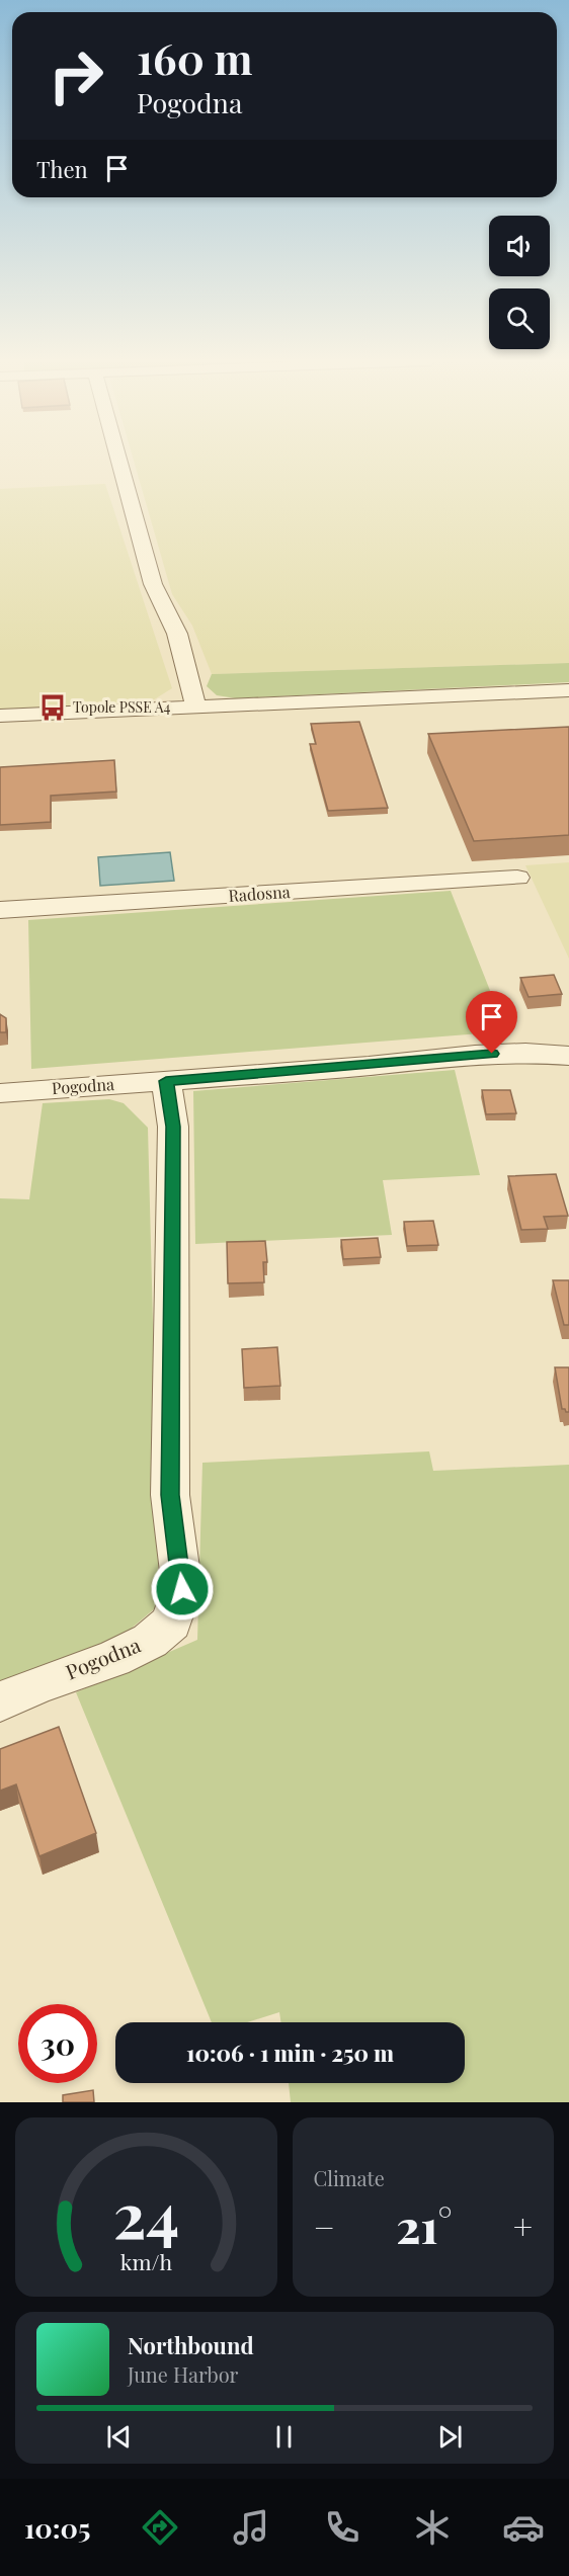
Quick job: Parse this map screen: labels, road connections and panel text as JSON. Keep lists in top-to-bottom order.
{
  "streets": {
    "street": ["Radosna", "Pogodna"]
  },
  "places": {
    "bus stop": ["Topole PSSE A4"]
  },
  "page": {
    "turn": ["160 m", "Pogodna"],
    "then": "Then",
    "limit": "30",
    "trip": "10:06 · 1 min · 250 m",
    "tile": "Climate",
    "heat": ["−", "21°", "+"],
    "song": ["Northbound", "June Harbor"],
    "tabs": "10:05",
    "gauge": ["24", "km/h"]
  }
}
